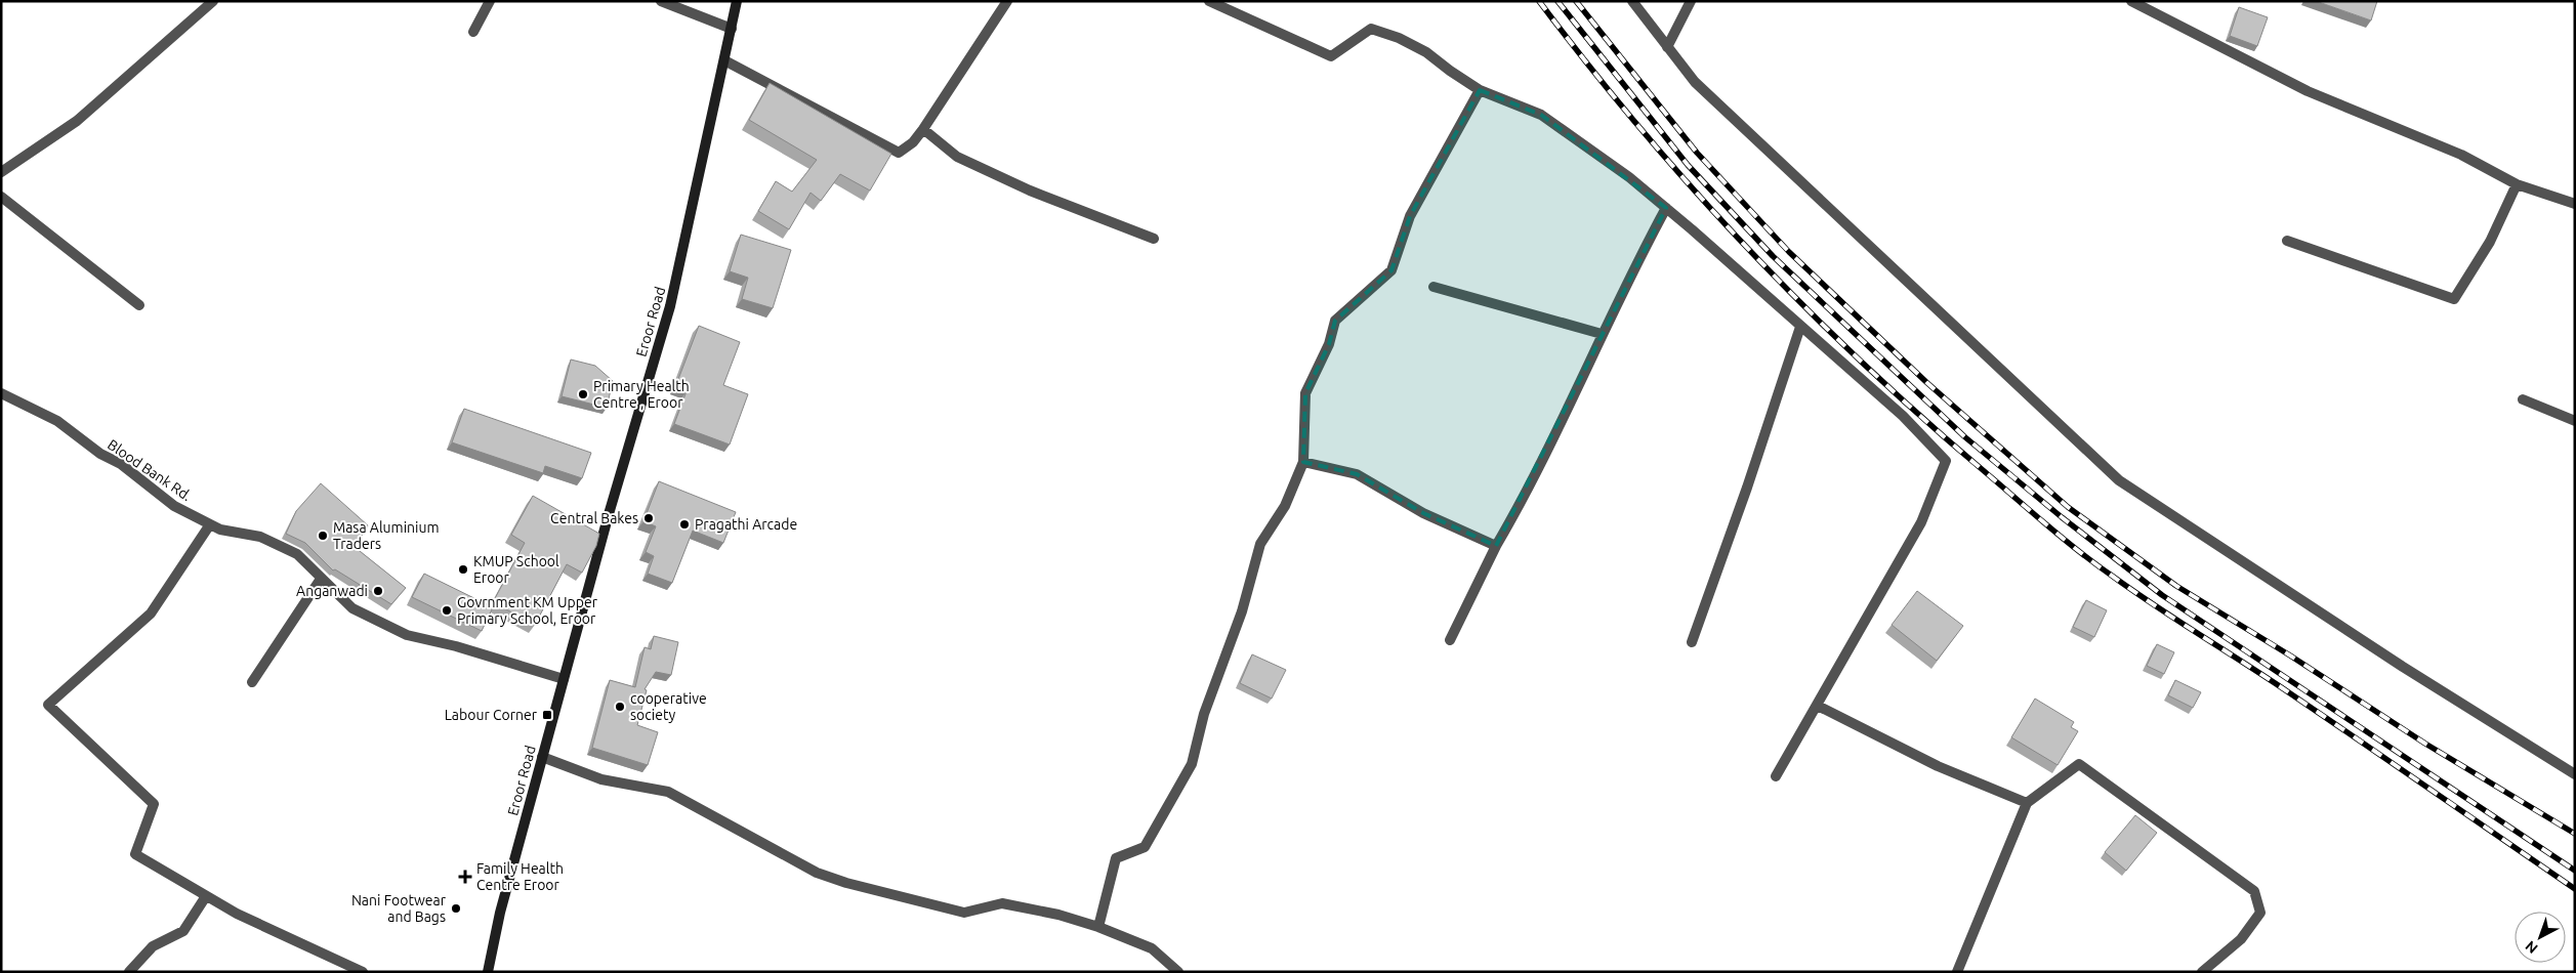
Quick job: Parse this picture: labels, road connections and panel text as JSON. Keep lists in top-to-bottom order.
{
  "streets": {
    "main road": ["Eroor Road"],
    "street": ["Blood Bank Rd."]
  },
  "crossings": [
    ["Eroor Road", "Blood Bank Rd."]
  ],
  "places": {
    "other": [
      "Primary Health Centre , Eroor",
      "Central Bakes",
      "Pragathi Arcade",
      "Masa Aluminium Traders",
      "KMUP School Eroor",
      "Anganwadi",
      "Govrnment KM Upper Primary School, Eroor",
      "cooperative society",
      "Nani Footwear and Bags"
    ],
    "transit": ["Labour Corner"],
    "health": ["Family Health Centre Eroor"]
  },
  "north": "bottom left"
}
